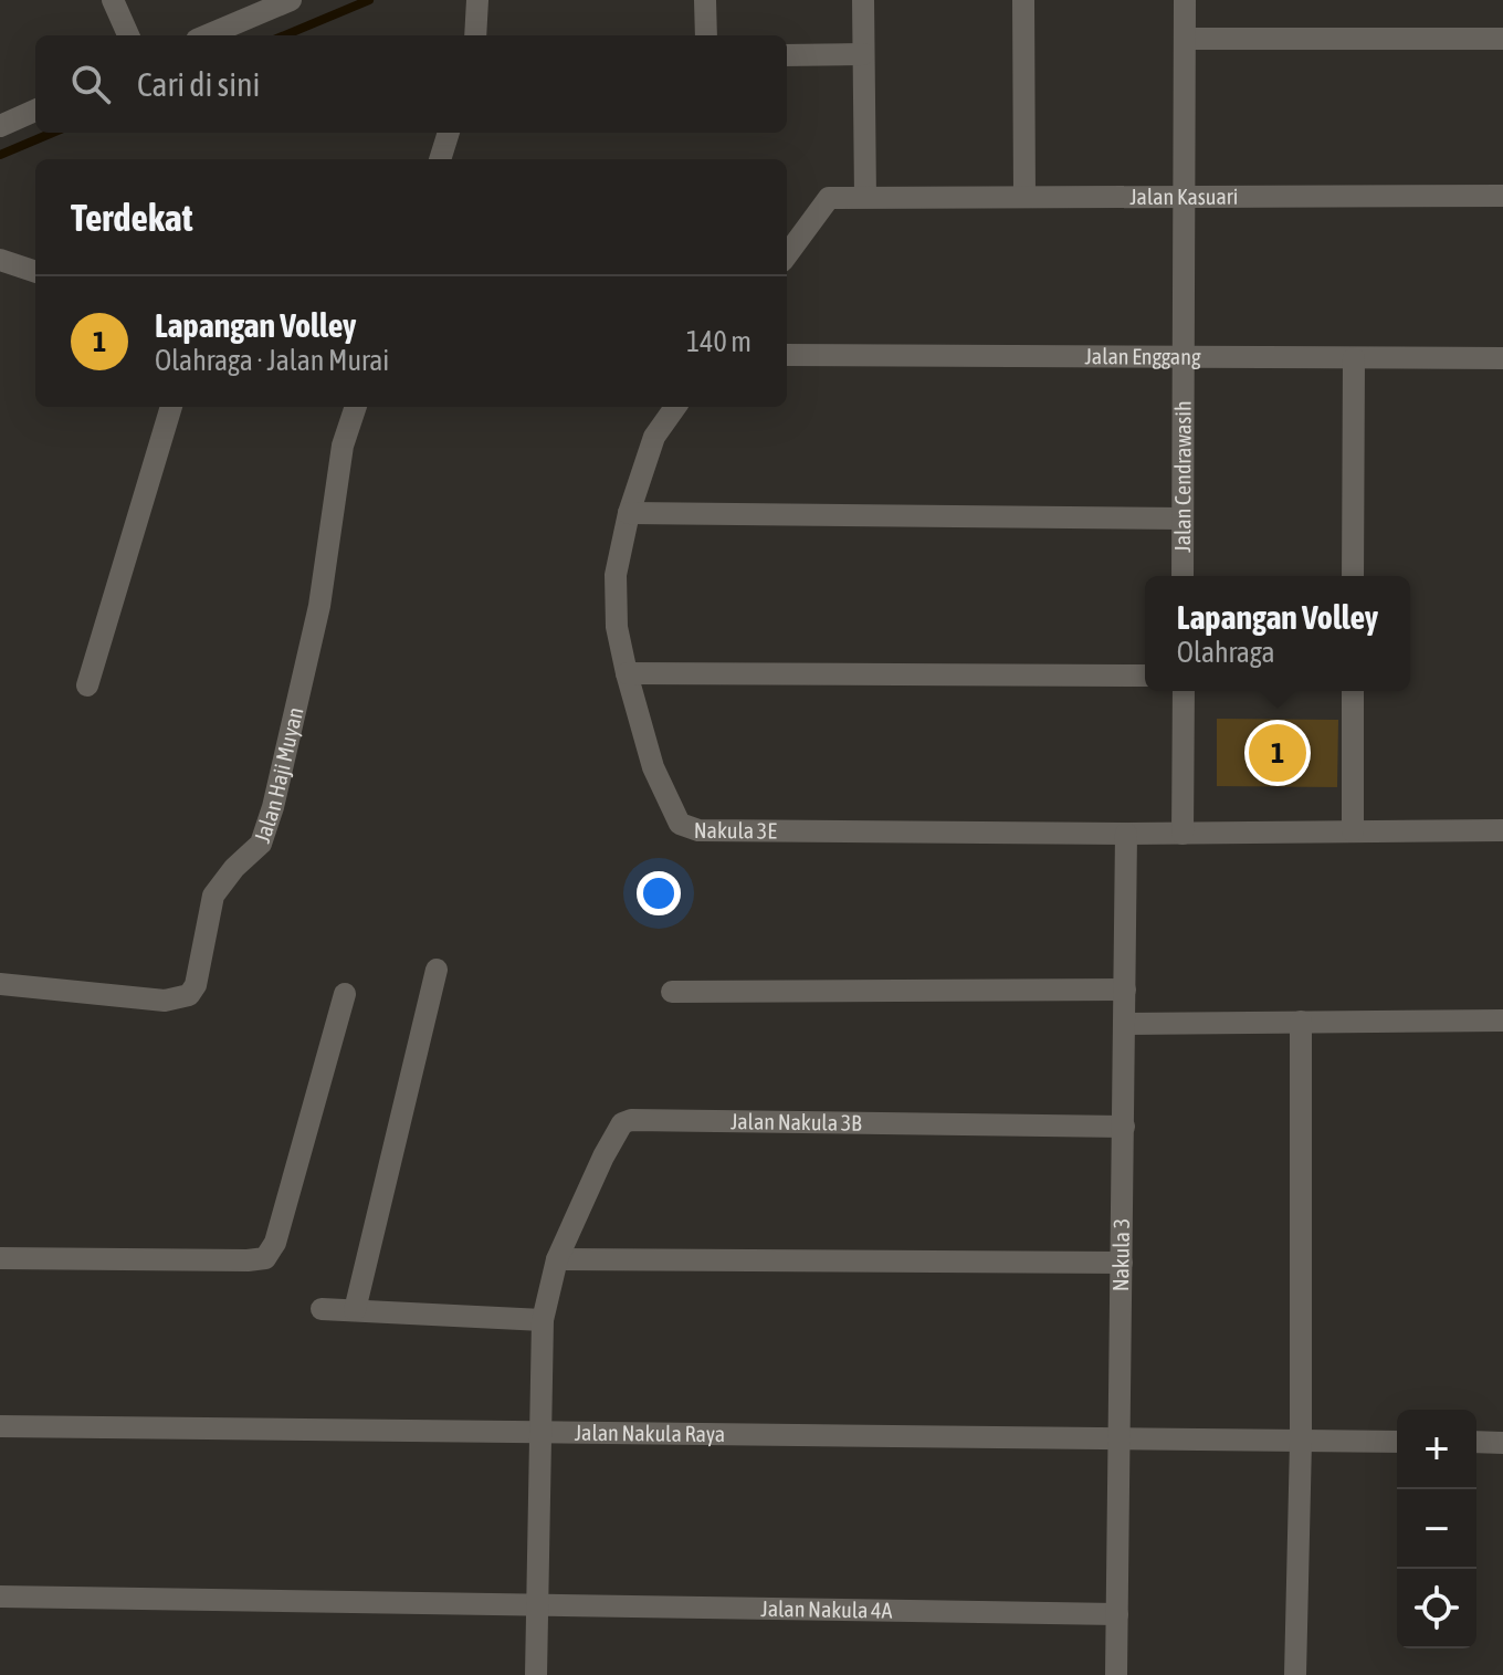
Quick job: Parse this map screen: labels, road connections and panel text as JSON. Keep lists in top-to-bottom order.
{
  "streets": {
    "street": [
      "Jalan Kasuari",
      "Jalan Enggang",
      "Jalan Cendrawasih",
      "Jalan Haji Muyan",
      "Nakula 3E",
      "Jalan Nakula 3B",
      "Nakula 3",
      "Jalan Nakula Raya",
      "Jalan Nakula 4A"
    ]
  },
  "crossings": [
    ["Jalan Kasuari", "Jalan Cendrawasih"],
    ["Jalan Enggang", "Jalan Cendrawasih"],
    ["Nakula 3E", "Nakula 3"],
    ["Jalan Nakula 3B", "Nakula 3"],
    ["Jalan Nakula 3B", "Jalan Nakula Raya"],
    ["Jalan Nakula 3B", "Jalan Nakula 4A"],
    ["Nakula 3", "Jalan Nakula Raya"],
    ["Nakula 3", "Jalan Nakula 4A"]
  ],
  "page": {
    "search": "Cari di sini",
    "heading": "Terdekat",
    "list": [
      {
        "mark": "1",
        "name": "Lapangan Volley",
        "note": "Olahraga · Jalan Murai",
        "value": "140 m"
      }
    ],
    "popup": ["Lapangan Volley", "Olahraga"],
    "pins": "1",
    "map_buttons": ["+", "−"]
  }
}
